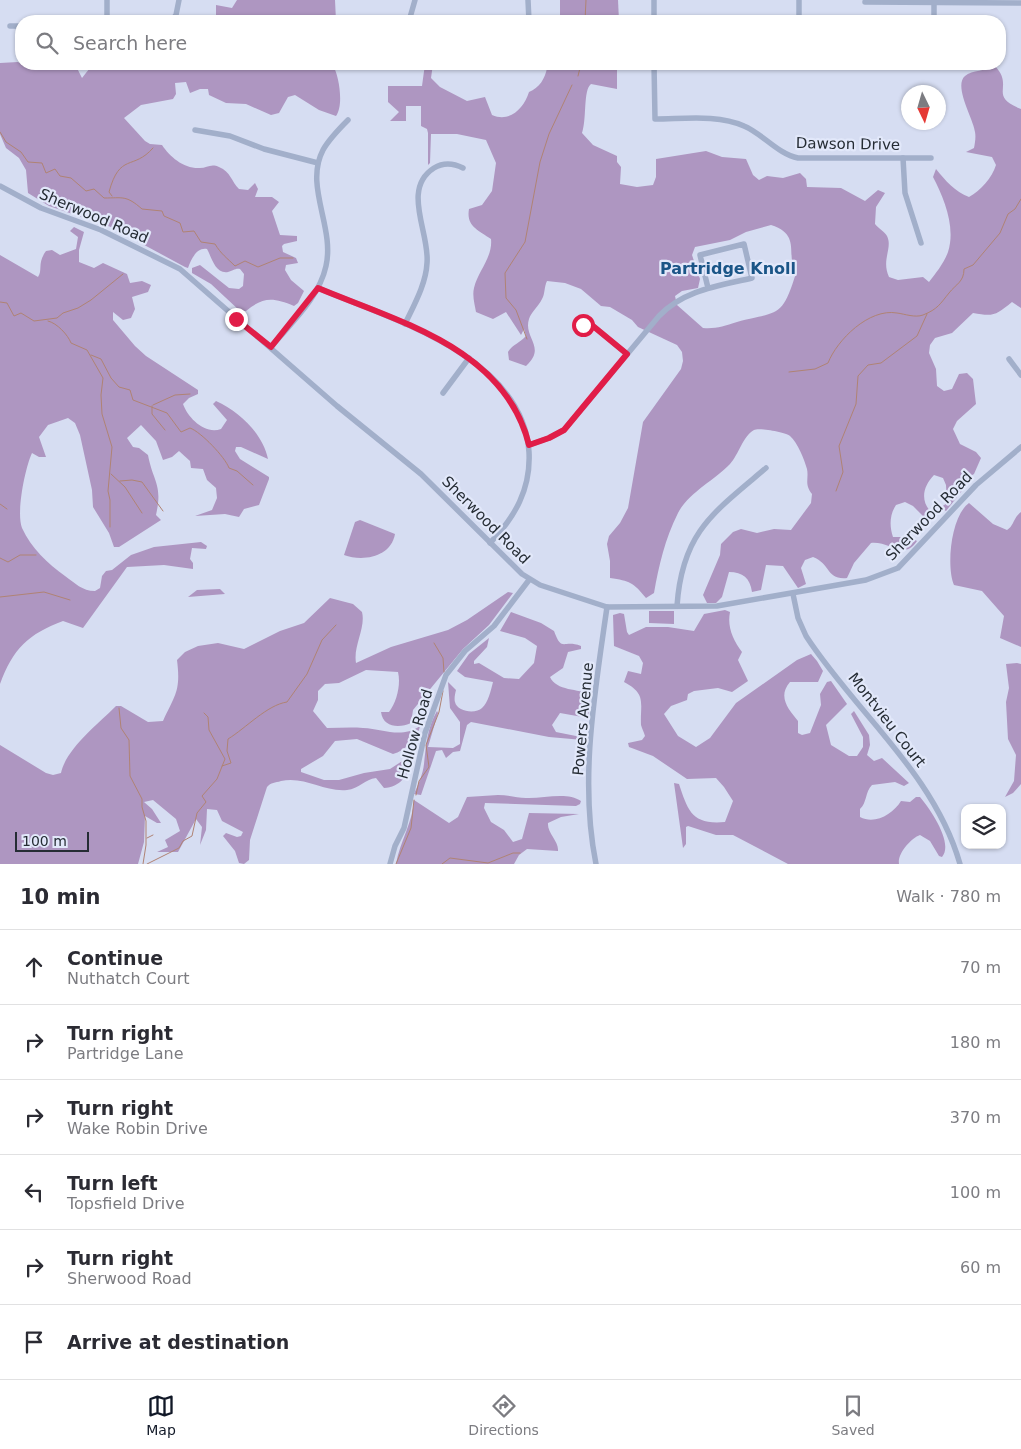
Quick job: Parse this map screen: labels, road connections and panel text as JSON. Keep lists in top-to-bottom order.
{
  "streets": {
    "street": [
      "Dawson Drive",
      "Sherwood Road",
      "Powers Avenue",
      "Montvieu Court",
      "Hollow Road"
    ]
  },
  "crossings": [
    ["Sherwood Road", "Powers Avenue"],
    ["Sherwood Road", "Montvieu Court"],
    ["Sherwood Road", "Hollow Road"]
  ],
  "districts": ["Partridge Knoll"],
  "scale_bar": "100 m",
  "north": "bottom",
  "page": {
    "search": "Search here",
    "scale": "100 m",
    "heading": ["10 min", "Walk · 780 m"],
    "list": [
      ["Continue", "Nuthatch Court", "70 m"],
      ["Turn right", "Partridge Lane", "180 m"],
      ["Turn right", "Wake Robin Drive", "370 m"],
      ["Turn left", "Topsfield Drive", "100 m"],
      ["Turn right", "Sherwood Road", "60 m"],
      "Arrive at destination"
    ],
    "nav": ["Map", "Directions", "Saved"]
  }
}
